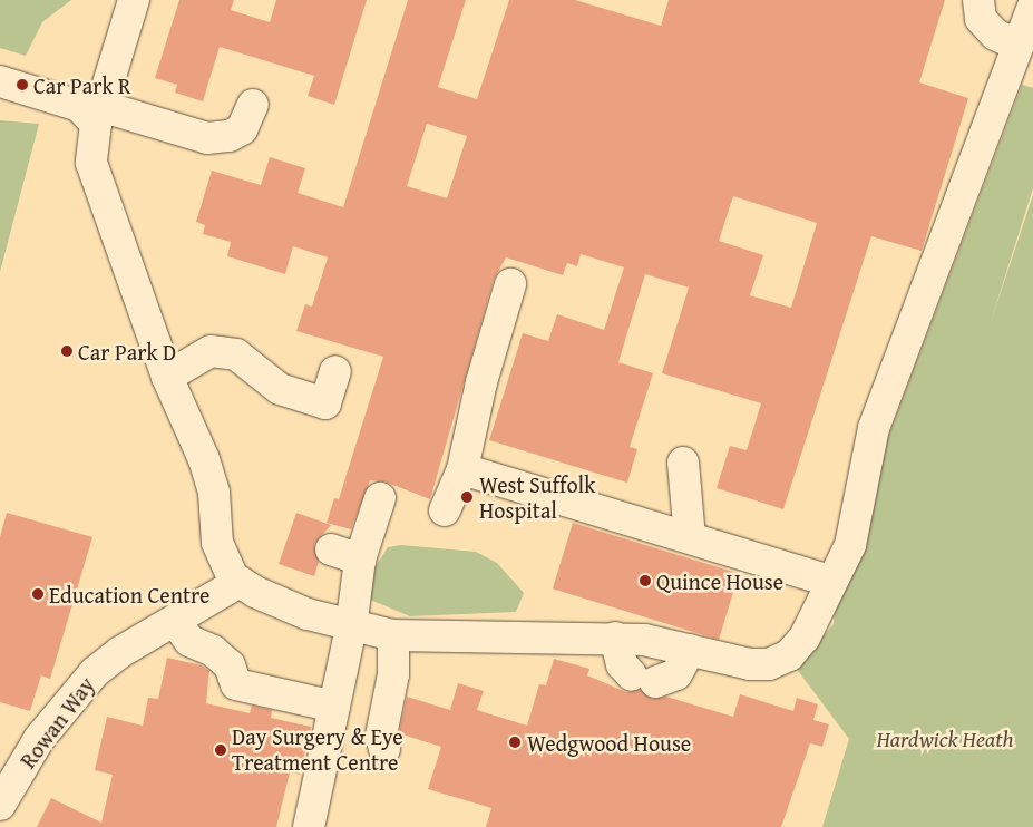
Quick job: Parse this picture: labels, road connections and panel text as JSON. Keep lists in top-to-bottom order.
{
  "streets": {
    "lane": ["Rowan Way"]
  },
  "parks": ["Hardwick Heath"],
  "places": [
    "Car Park R",
    "Car Park D",
    "West Suffolk Hospital",
    "Quince House",
    "Education Centre",
    "Wedgwood House",
    "Day Surgery & Eye Treatment Centre"
  ]
}
